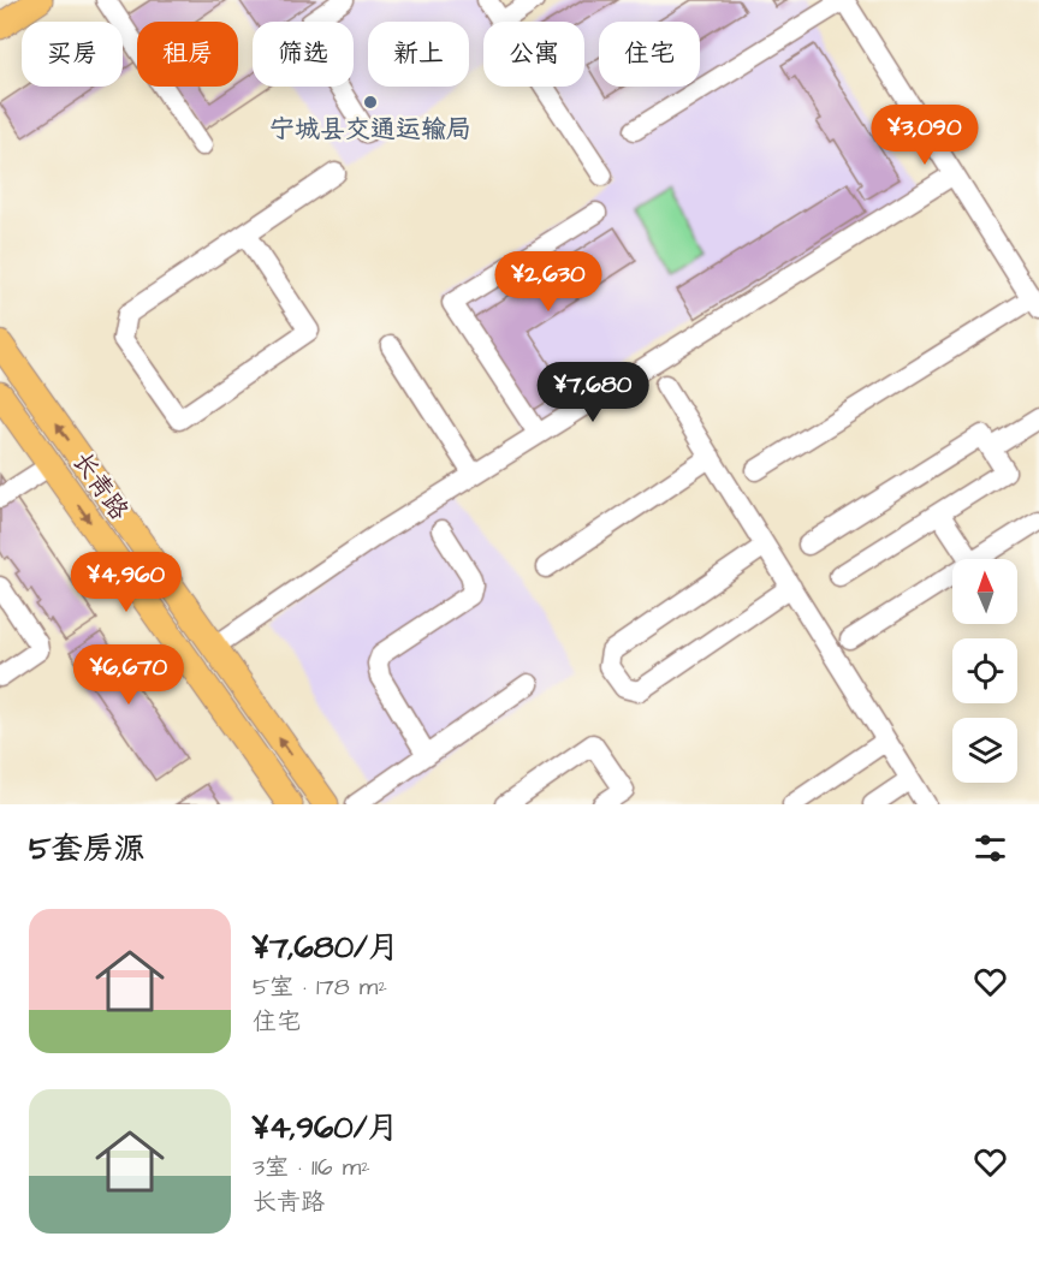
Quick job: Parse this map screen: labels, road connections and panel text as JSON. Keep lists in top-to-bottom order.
{
  "streets": {
    "main road": ["长青路"]
  },
  "places": ["宁城县交通运输局"],
  "north": "top",
  "page": {
    "chip": [
      "买房",
      "租房",
      "筛选",
      "新上",
      "公寓",
      "住宅"
    ],
    "price": [
      "¥3,090",
      "¥2,630",
      "¥7,680",
      "¥4,960",
      "¥6,670"
    ],
    "heading": "5套房源",
    "list": [
      {
        "name": "¥7,680/月",
        "note": "5室 · 178 m² · 住宅"
      },
      {
        "name": "¥4,960/月",
        "note": "3室 · 116 m² · 长青路"
      }
    ]
  }
}
